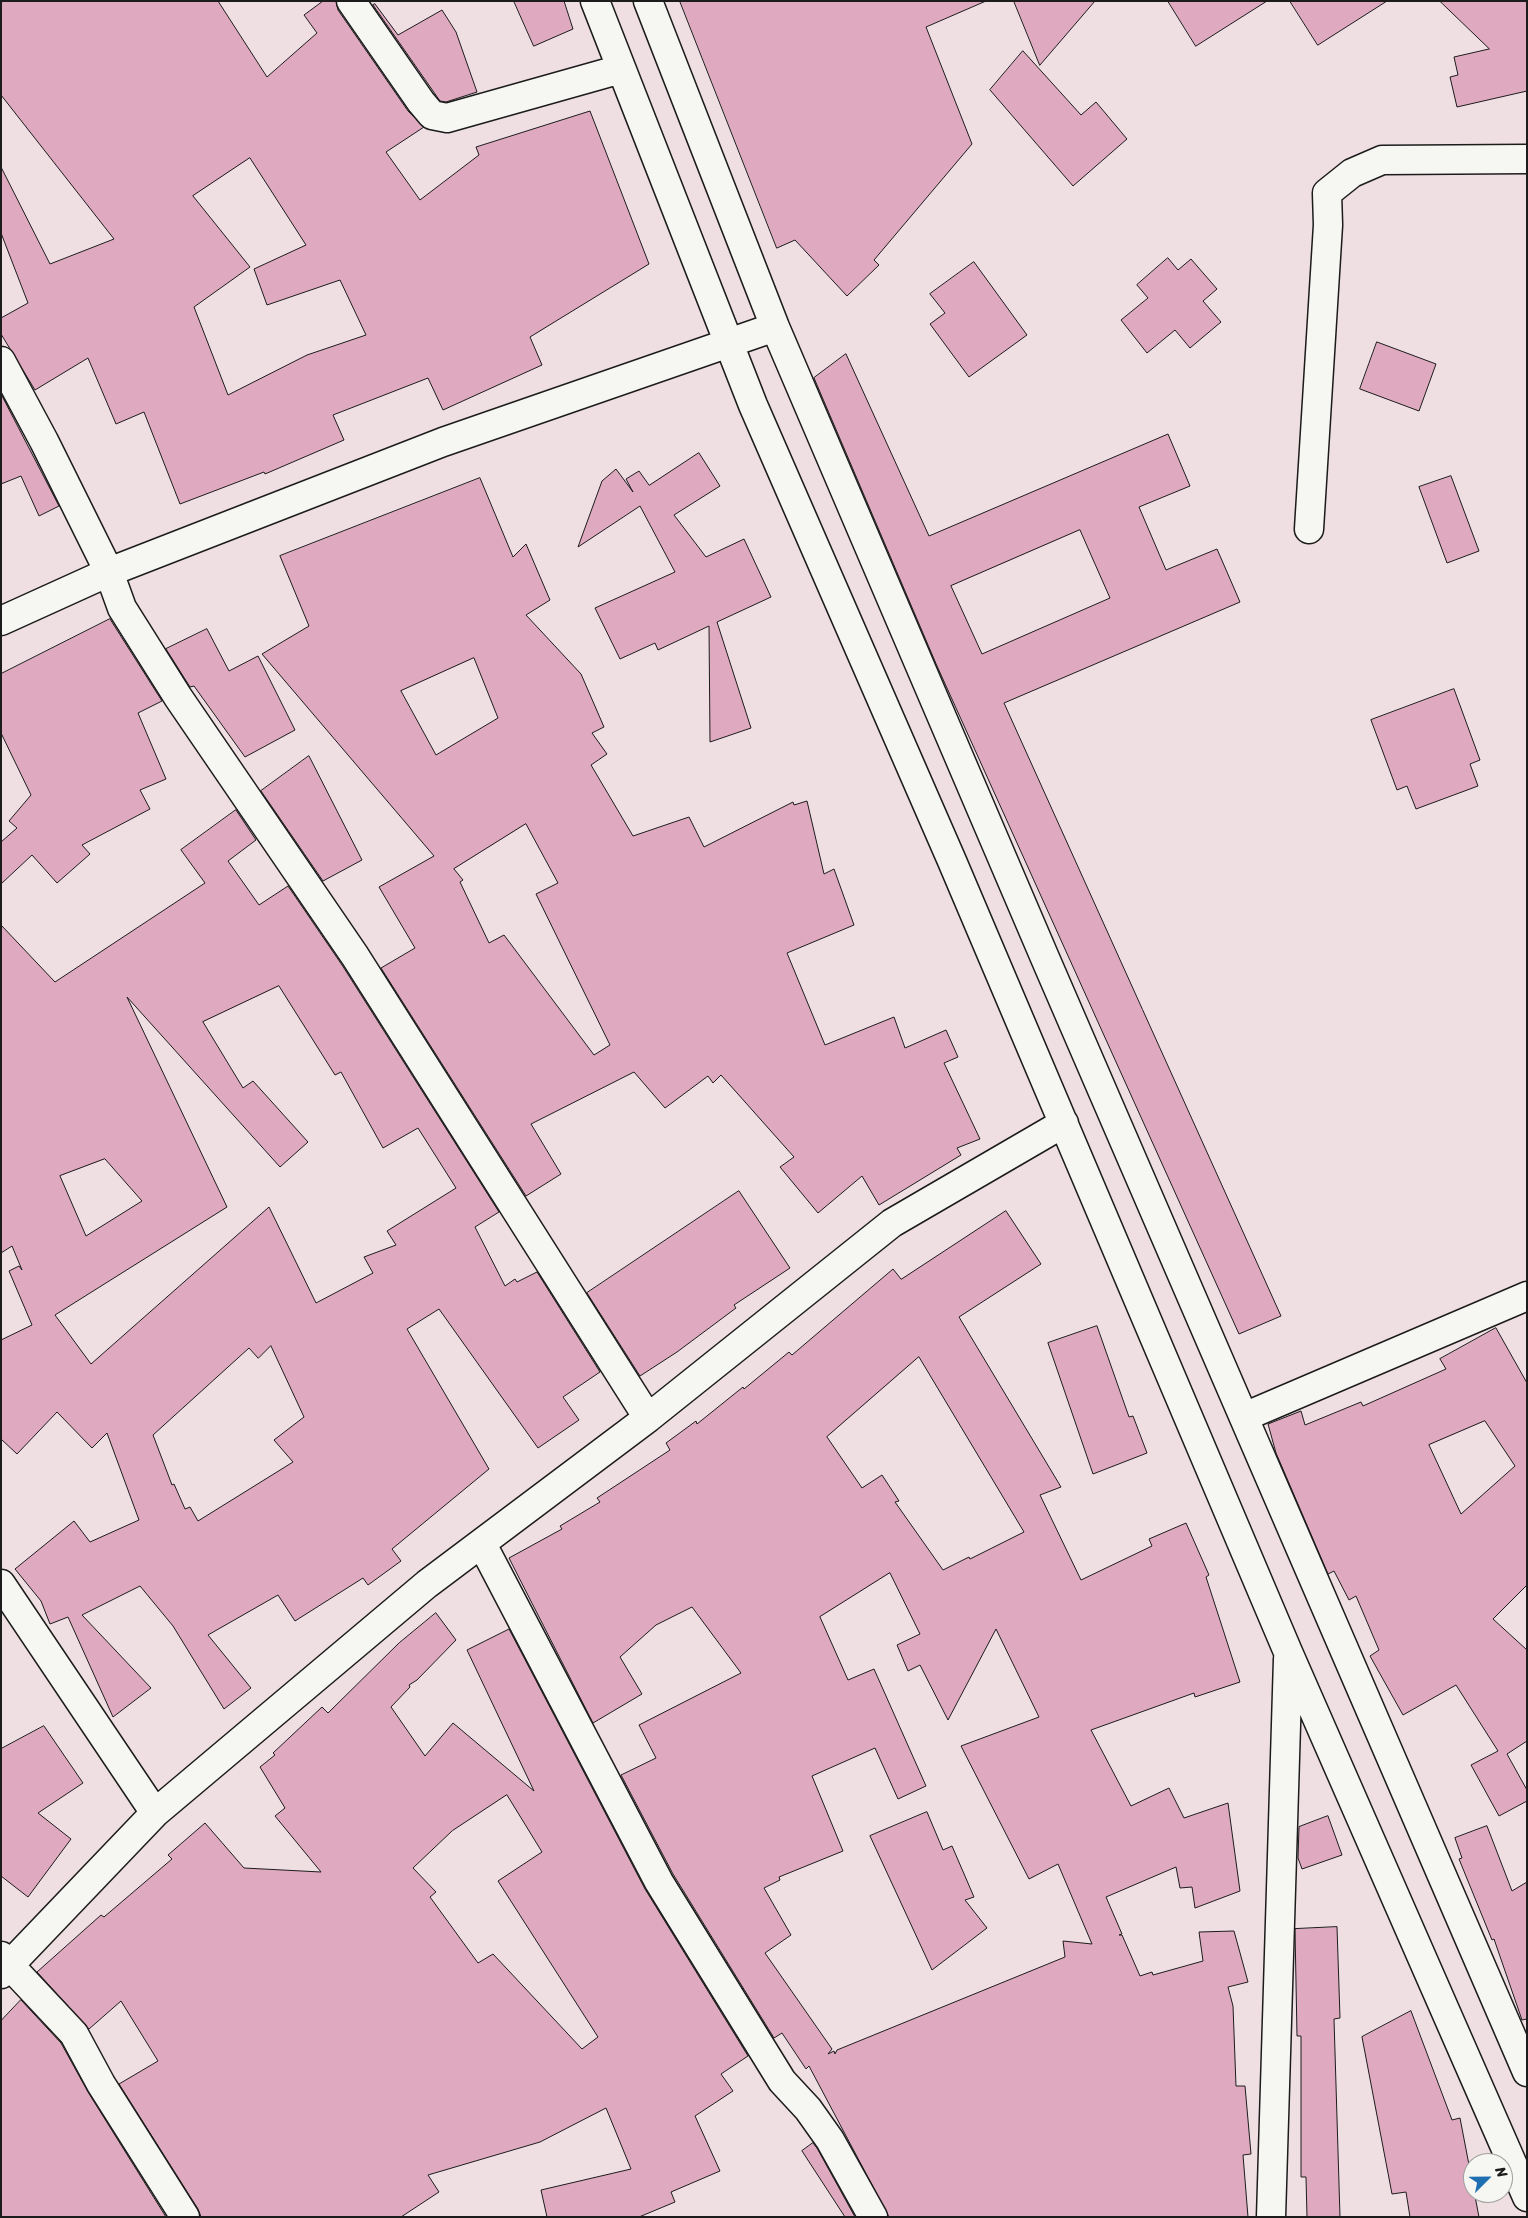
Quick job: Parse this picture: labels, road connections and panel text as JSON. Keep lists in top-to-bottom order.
{
  "north": "top right"
}
